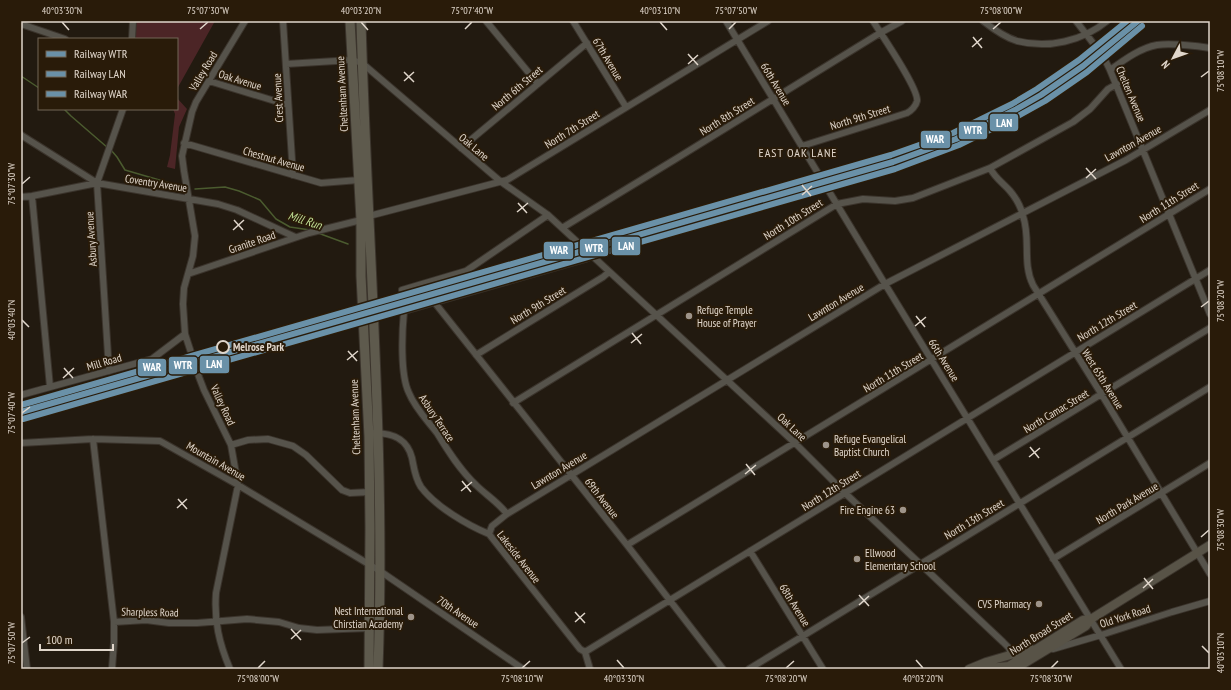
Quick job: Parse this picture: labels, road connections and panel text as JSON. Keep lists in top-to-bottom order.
{
  "streets": {
    "highway": ["Cheltenham Avenue"],
    "main road": ["Old York Road", "North Broad Street"],
    "street": [
      "67th Avenue",
      "Valley Road",
      "Oak Avenue",
      "66th Avenue",
      "North 6th Street",
      "Chelten Avenue",
      "Crest Avenue",
      "North 8th Street",
      "North 9th Street",
      "North 7th Street",
      "Lawnton Avenue",
      "Oak Lane",
      "Chestnut Avenue",
      "Coventry Avenue",
      "North 11th Street",
      "North 10th Street",
      "Asbury Avenue",
      "Granite Road",
      "North 12th Street",
      "Mill Road",
      "West 65th Avenue",
      "North Camac Street",
      "Asbury Terrace",
      "Mountain Avenue",
      "69th Avenue",
      "North Park Avenue",
      "North 13th Street",
      "Lakeside Avenue",
      "68th Avenue",
      "Sharpless Road",
      "70th Avenue"
    ]
  },
  "crossings": [
    ["67th Avenue", "North 6th Street"],
    ["67th Avenue", "North 7th Street"],
    ["Valley Road", "Oak Avenue"],
    ["Valley Road", "Chestnut Avenue"],
    ["Valley Road", "Coventry Avenue"],
    ["Valley Road", "Granite Road"],
    ["Valley Road", "Mill Road"],
    ["Valley Road", "Mountain Avenue"],
    ["Valley Road", "Sharpless Road"],
    ["Oak Avenue", "Crest Avenue"],
    ["66th Avenue", "North 8th Street"],
    ["66th Avenue", "North 9th Street"],
    ["66th Avenue", "North 7th Street"],
    ["66th Avenue", "Lawnton Avenue"],
    ["66th Avenue", "North 11th Street"],
    ["66th Avenue", "North 10th Street"],
    ["66th Avenue", "North 12th Street"],
    ["66th Avenue", "North Camac Street"],
    ["66th Avenue", "North Park Avenue"],
    ["66th Avenue", "North 13th Street"],
    ["66th Avenue", "Old York Road"],
    ["66th Avenue", "North Broad Street"],
    ["North 6th Street", "Oak Lane"],
    ["Cheltenham Avenue", "North 7th Street"],
    ["Cheltenham Avenue", "Oak Lane"],
    ["Cheltenham Avenue", "Chestnut Avenue"],
    ["Cheltenham Avenue", "Granite Road"],
    ["Cheltenham Avenue", "Mountain Avenue"],
    ["Cheltenham Avenue", "Lakeside Avenue"],
    ["Cheltenham Avenue", "Sharpless Road"],
    ["Cheltenham Avenue", "70th Avenue"],
    ["Chelten Avenue", "Lawnton Avenue"],
    ["Chelten Avenue", "North 11th Street"],
    ["Chelten Avenue", "North 10th Street"],
    ["Chelten Avenue", "North 12th Street"],
    ["Crest Avenue", "Chestnut Avenue"],
    ["North 8th Street", "North 9th Street"],
    ["North 8th Street", "Oak Lane"],
    ["North 9th Street", "Oak Lane"],
    ["North 9th Street", "69th Avenue"],
    ["North 7th Street", "Oak Lane"],
    ["North 7th Street", "Granite Road"],
    ["Lawnton Avenue", "Oak Lane"],
    ["Lawnton Avenue", "West 65th Avenue"],
    ["Lawnton Avenue", "Asbury Terrace"],
    ["Lawnton Avenue", "69th Avenue"],
    ["Lawnton Avenue", "Lakeside Avenue"],
    ["Oak Lane", "North 11th Street"],
    ["Oak Lane", "North 10th Street"],
    ["Oak Lane", "North 12th Street"],
    ["Oak Lane", "North 13th Street"],
    ["Oak Lane", "Old York Road"],
    ["Coventry Avenue", "Asbury Avenue"],
    ["Coventry Avenue", "Granite Road"],
    ["North 11th Street", "West 65th Avenue"],
    ["North 11th Street", "69th Avenue"],
    ["North 10th Street", "West 65th Avenue"],
    ["North 10th Street", "69th Avenue"],
    ["Asbury Avenue", "Mill Road"],
    ["North 12th Street", "West 65th Avenue"],
    ["North 12th Street", "69th Avenue"],
    ["North 12th Street", "Lakeside Avenue"],
    ["North 12th Street", "68th Avenue"],
    ["West 65th Avenue", "North Camac Street"],
    ["West 65th Avenue", "North Park Avenue"],
    ["West 65th Avenue", "North 13th Street"],
    ["West 65th Avenue", "North Broad Street"],
    ["Asbury Terrace", "69th Avenue"],
    ["Mountain Avenue", "Sharpless Road"],
    ["Mountain Avenue", "70th Avenue"],
    ["North 13th Street", "68th Avenue"],
    ["Old York Road", "North Broad Street"]
  ],
  "districts": ["EAST OAK LANE"],
  "water": ["Mill Run"],
  "places": [
    "Refuge Temple House of Prayer",
    "Melrose Park",
    "Refuge Evangelical Baptist Church",
    "Fire Engine 63",
    "Ellwood Elementary School",
    "CVS Pharmacy",
    "Nest International Chirstian Academy"
  ],
  "lines": ["rail line WTR", "rail line WAR", "rail line LAN"],
  "legend": ["Railway WTR", "Railway LAN", "Railway WAR"],
  "scale_bar": "100 m",
  "north": "bottom left",
  "coordinates": [
    "40°03'30\"N",
    "75°07'30\"W",
    "40°03'20\"N",
    "75°07'40\"W",
    "40°03'10\"N",
    "75°07'50\"W",
    "75°08'00\"W",
    "75°08'10\"W",
    "75°08'20\"W",
    "40°03'40\"N",
    "75°08'30\"W"
  ]
}
